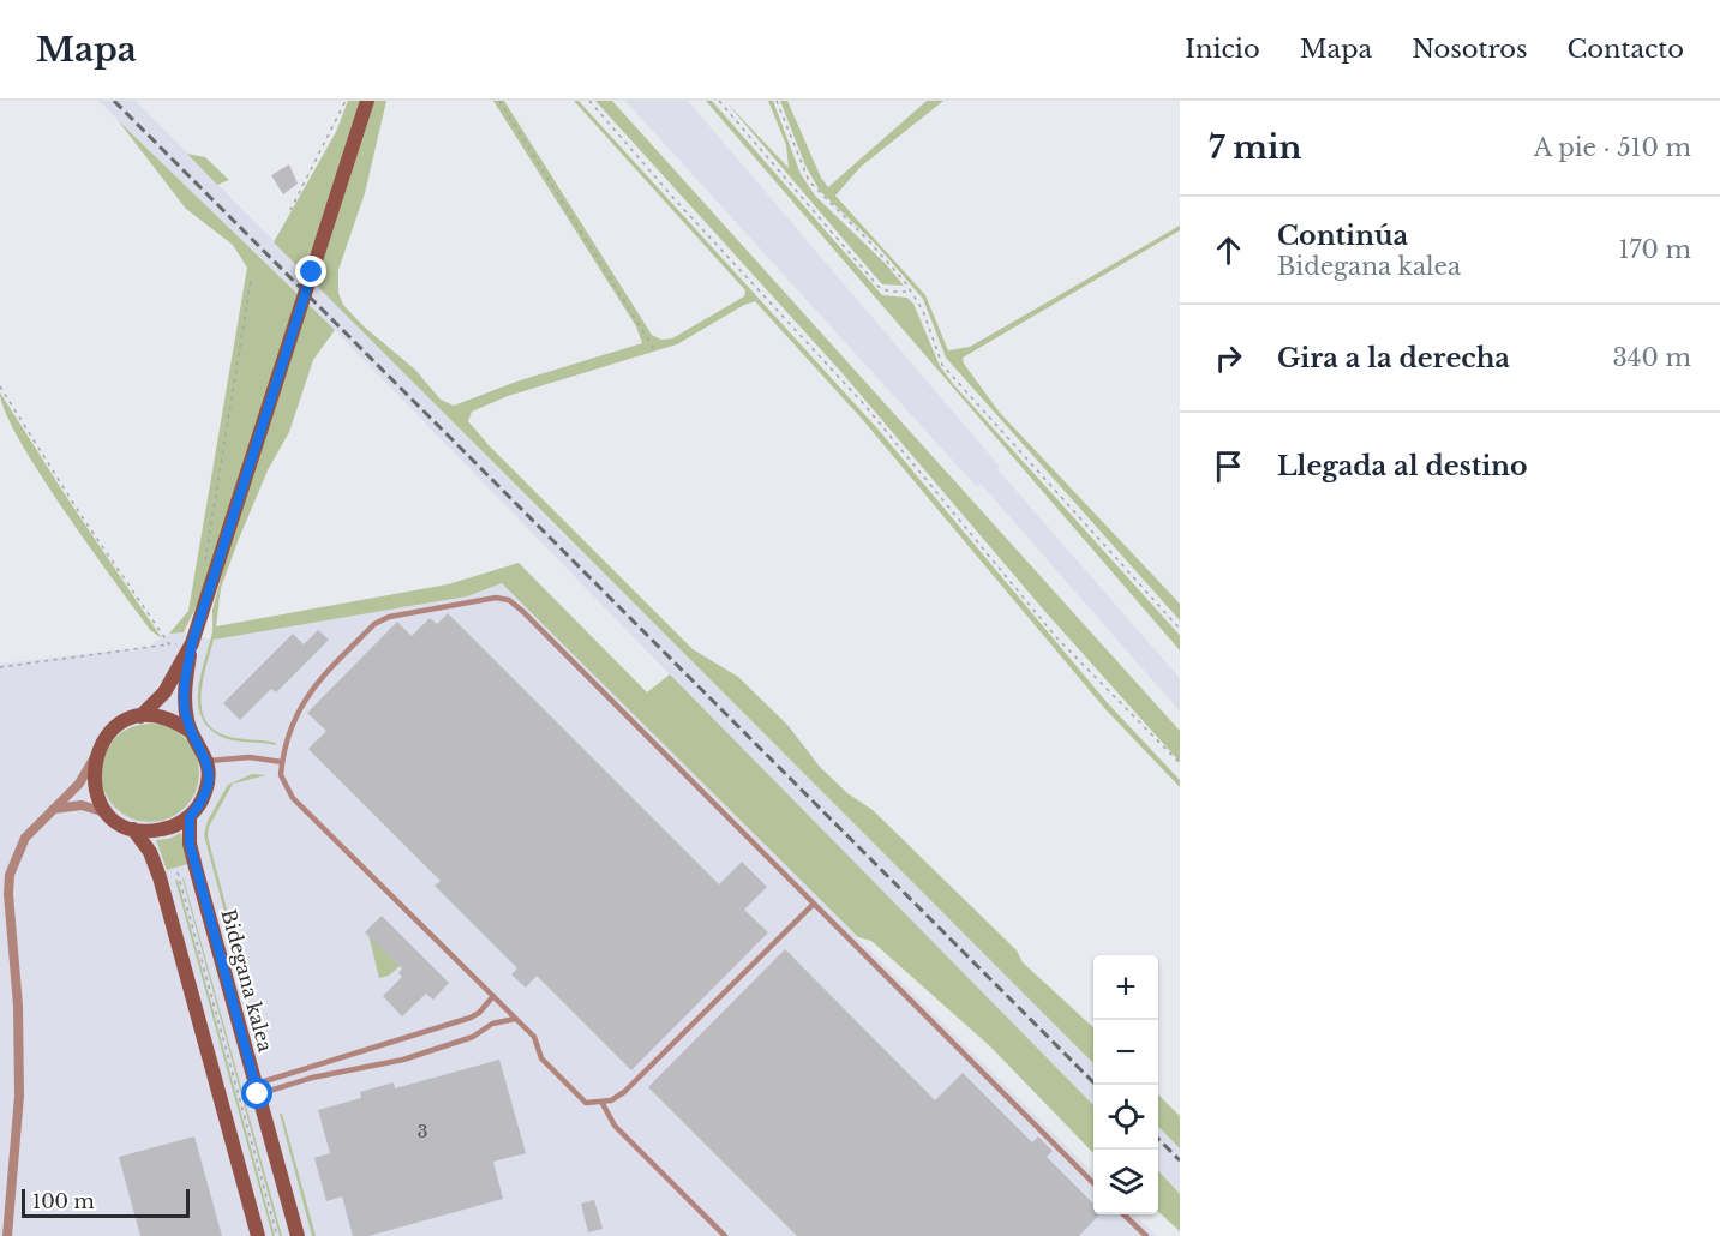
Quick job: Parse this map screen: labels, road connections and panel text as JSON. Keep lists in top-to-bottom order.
{
  "streets": {
    "street": ["Bidegana kalea"]
  },
  "house_numbers": ["3"],
  "scale_bar": "100 m",
  "page": {
    "header": "Mapa",
    "nav": [
      "Inicio",
      "Mapa",
      "Nosotros",
      "Contacto"
    ],
    "heading": ["7 min", "A pie · 510 m"],
    "list": [
      ["Continúa", "Bidegana kalea", "170 m"],
      ["Gira a la derecha", "340 m"],
      "Llegada al destino"
    ],
    "map_buttons": ["+", "−"],
    "scale": "100 m"
  }
}
